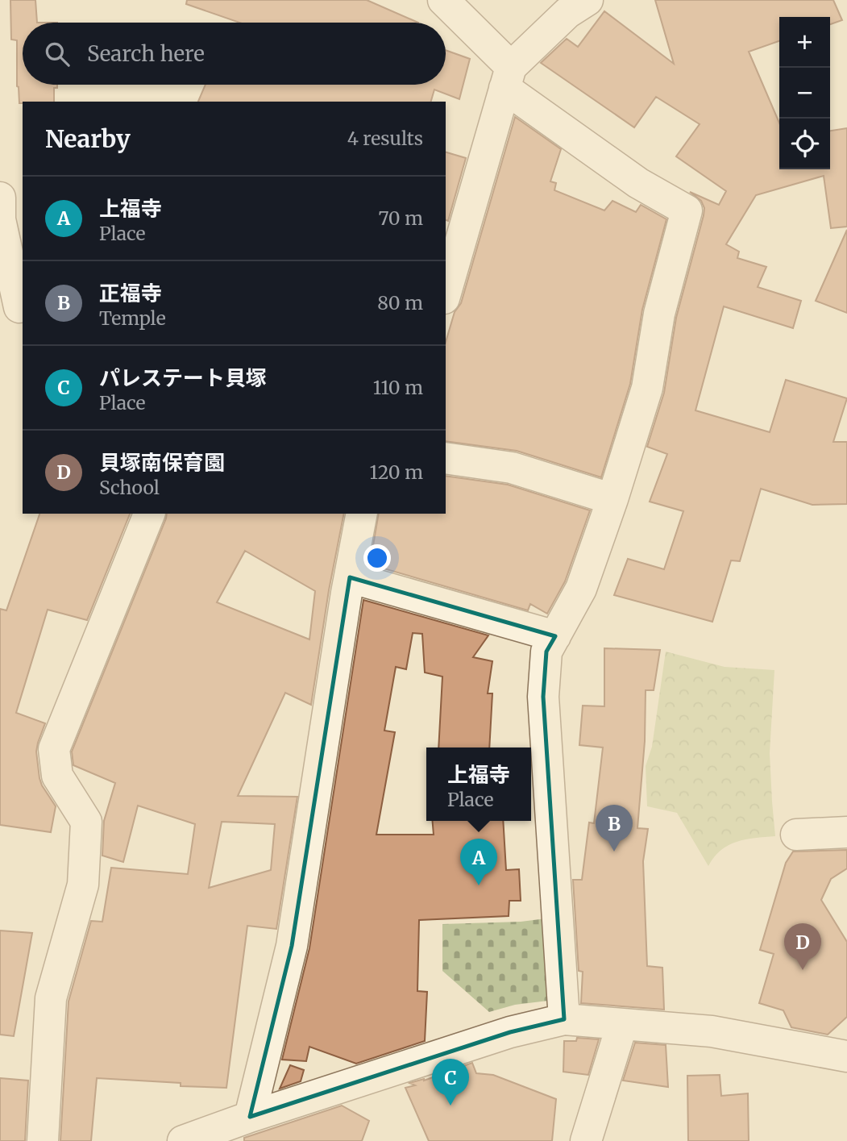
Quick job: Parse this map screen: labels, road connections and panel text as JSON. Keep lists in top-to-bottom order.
{
  "page": {
    "map_buttons": ["+", "−"],
    "search": "Search here",
    "heading": ["Nearby", "4 results"],
    "list": [
      {
        "mark": "A",
        "name": "上福寺",
        "note": "Place",
        "value": "70 m"
      },
      {
        "mark": "B",
        "name": "正福寺",
        "note": "Temple",
        "value": "80 m"
      },
      {
        "mark": "C",
        "name": "パレステート貝塚",
        "note": "Place",
        "value": "110 m"
      },
      {
        "mark": "D",
        "name": "貝塚南保育園",
        "note": "School",
        "value": "120 m"
      }
    ],
    "popup": ["上福寺", "Place"],
    "pins": [
      "B",
      "A",
      "D",
      "C"
    ]
  }
}
